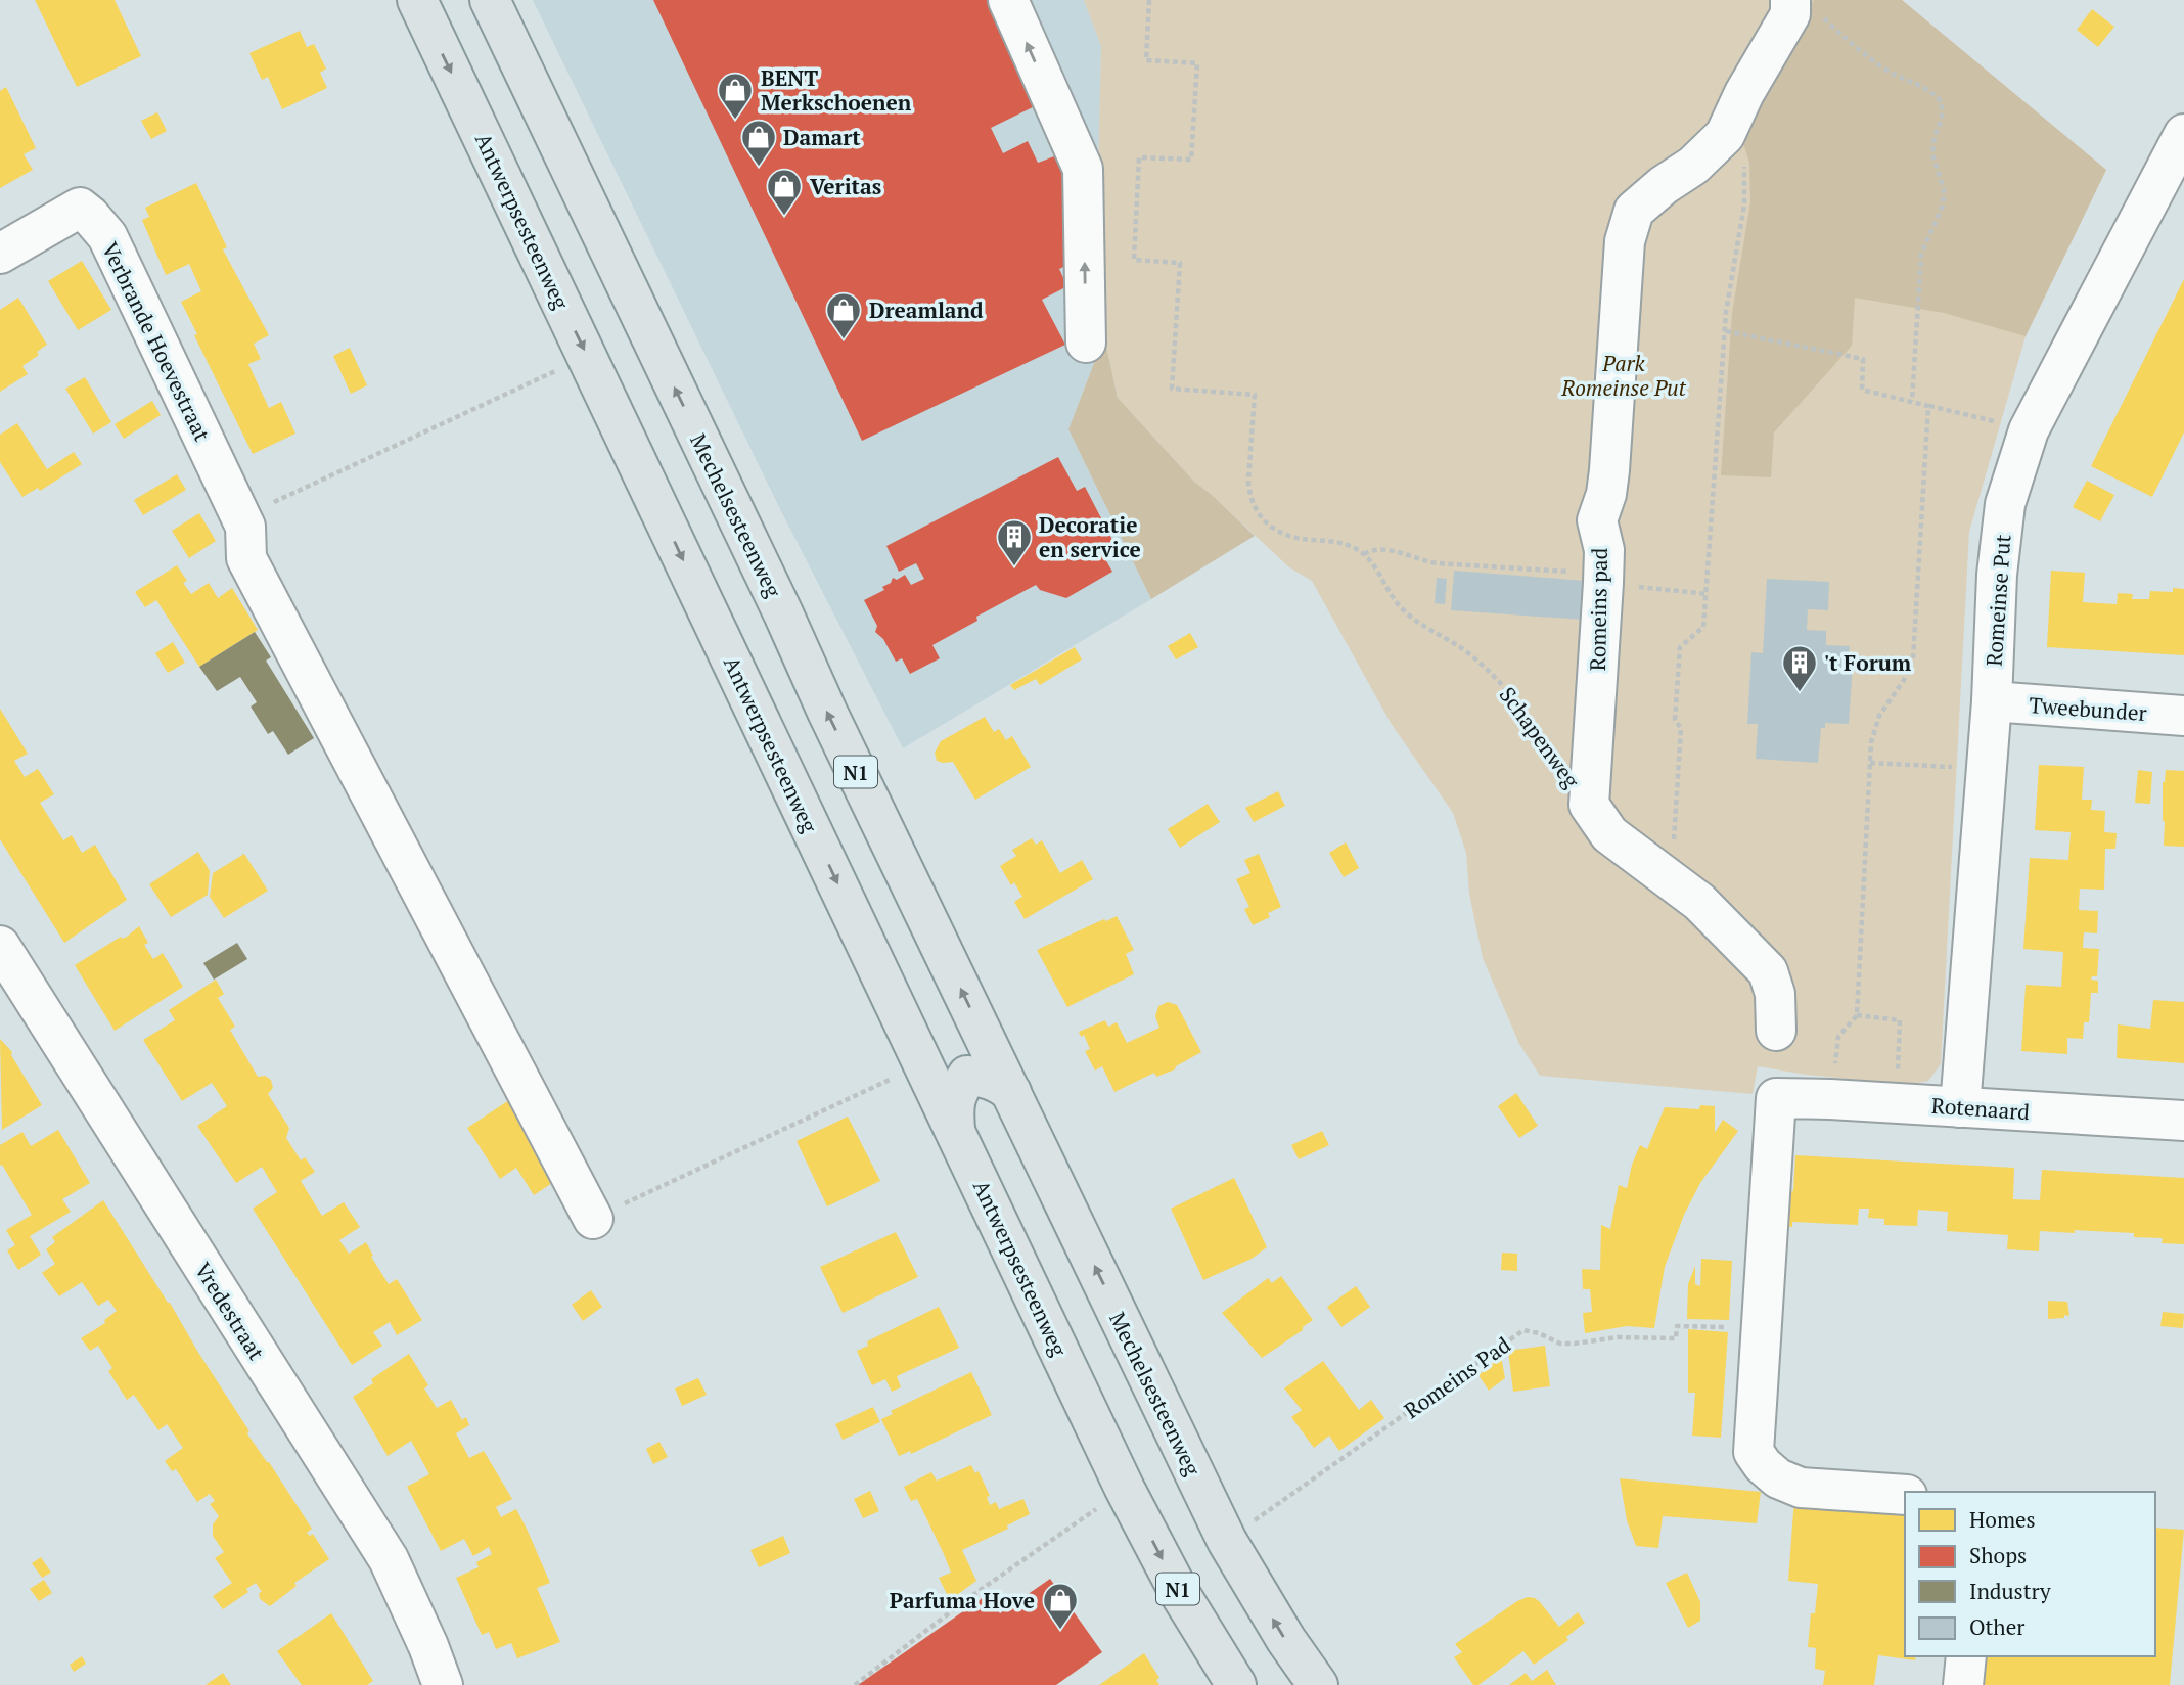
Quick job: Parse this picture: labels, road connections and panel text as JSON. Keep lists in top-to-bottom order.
{
  "streets": {
    "main road": ["Antwerpsesteenweg", "Mechelsesteenweg", "N1"],
    "street": [
      "Verbrande Hoevestraat",
      "Romeinse Put",
      "Romeins pad",
      "Tweebunder",
      "Rotenaard",
      "Vredestraat"
    ],
    "path": ["Schapenweg", "Romeins Pad"]
  },
  "crossings": [
    ["Antwerpsesteenweg", "N1"],
    ["Romeinse Put", "Tweebunder"],
    ["Romeinse Put", "Rotenaard"],
    ["Romeins pad", "Schapenweg"],
    ["Rotenaard", "Romeins Pad"]
  ],
  "one_way": ["Antwerpsesteenweg", "Mechelsesteenweg"],
  "parks": ["Park Romeinse Put"],
  "places": {
    "shop": [
      "BENT Merkschoenen",
      "Damart",
      "Veritas",
      "Dreamland",
      "Parfuma Hove"
    ],
    "building": ["Decoratie en service", "'t Forum"]
  },
  "legend": [
    "Homes",
    "Shops",
    "Industry",
    "Other"
  ]
}
